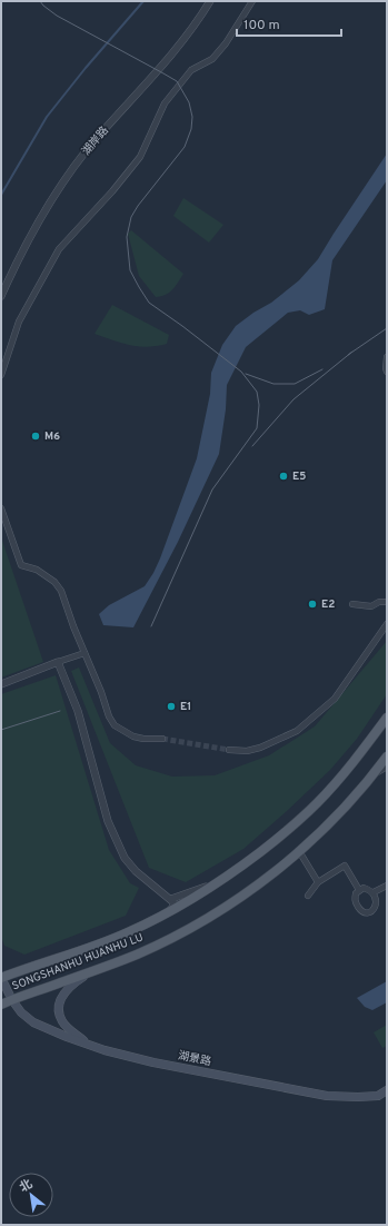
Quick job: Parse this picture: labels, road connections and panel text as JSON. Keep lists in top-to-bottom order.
{
  "streets": {
    "main road": ["SONGSHANHU HUANHU LU", "湖景路"],
    "street": ["湖岸路"]
  },
  "crossings": [
    ["SONGSHANHU HUANHU LU", "湖景路"]
  ],
  "places": [
    "M6",
    "E5",
    "E2",
    "E1"
  ],
  "scale_bar": "100 m",
  "north": "top left"
}
